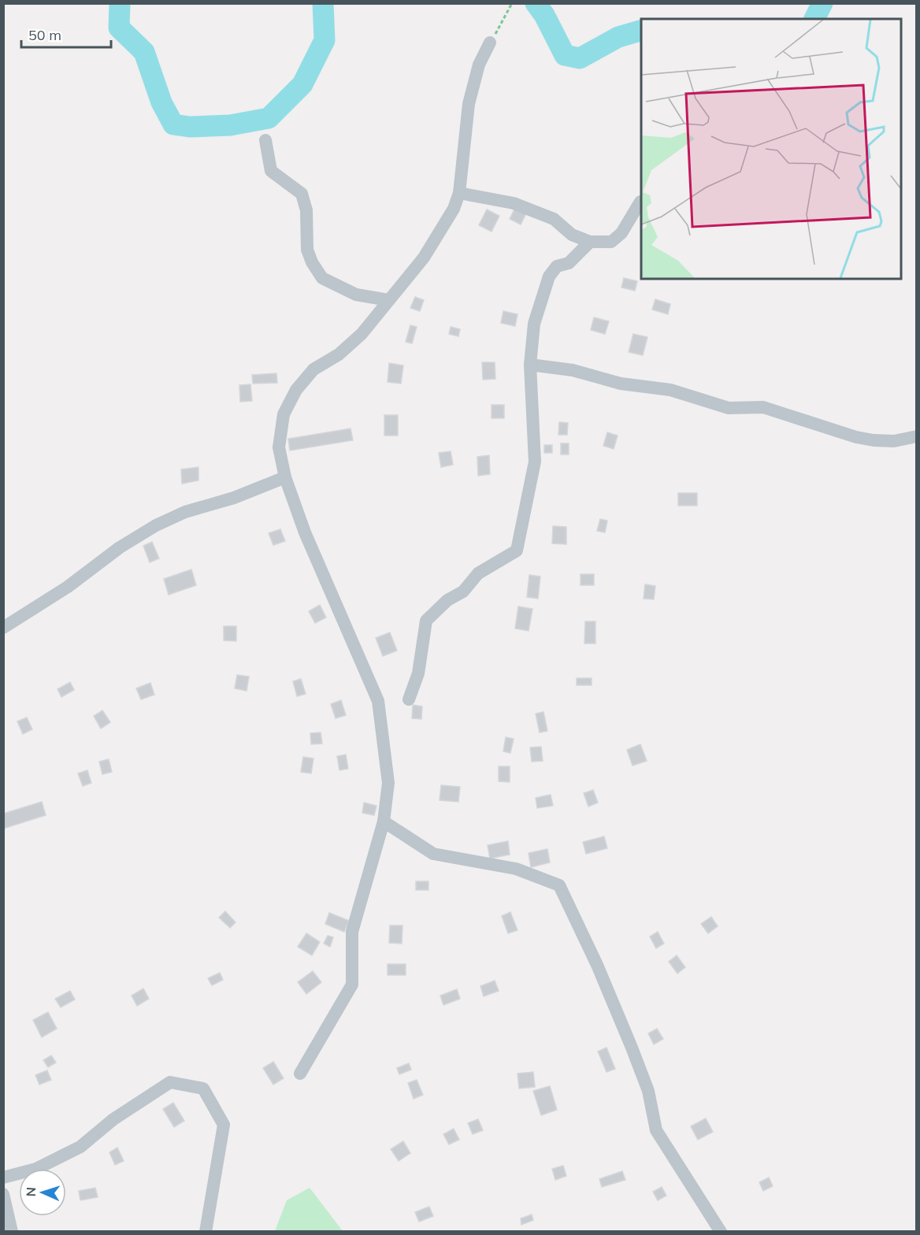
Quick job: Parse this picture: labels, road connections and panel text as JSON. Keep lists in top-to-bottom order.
{
  "scale_bar": "50 m",
  "north": "left"
}
